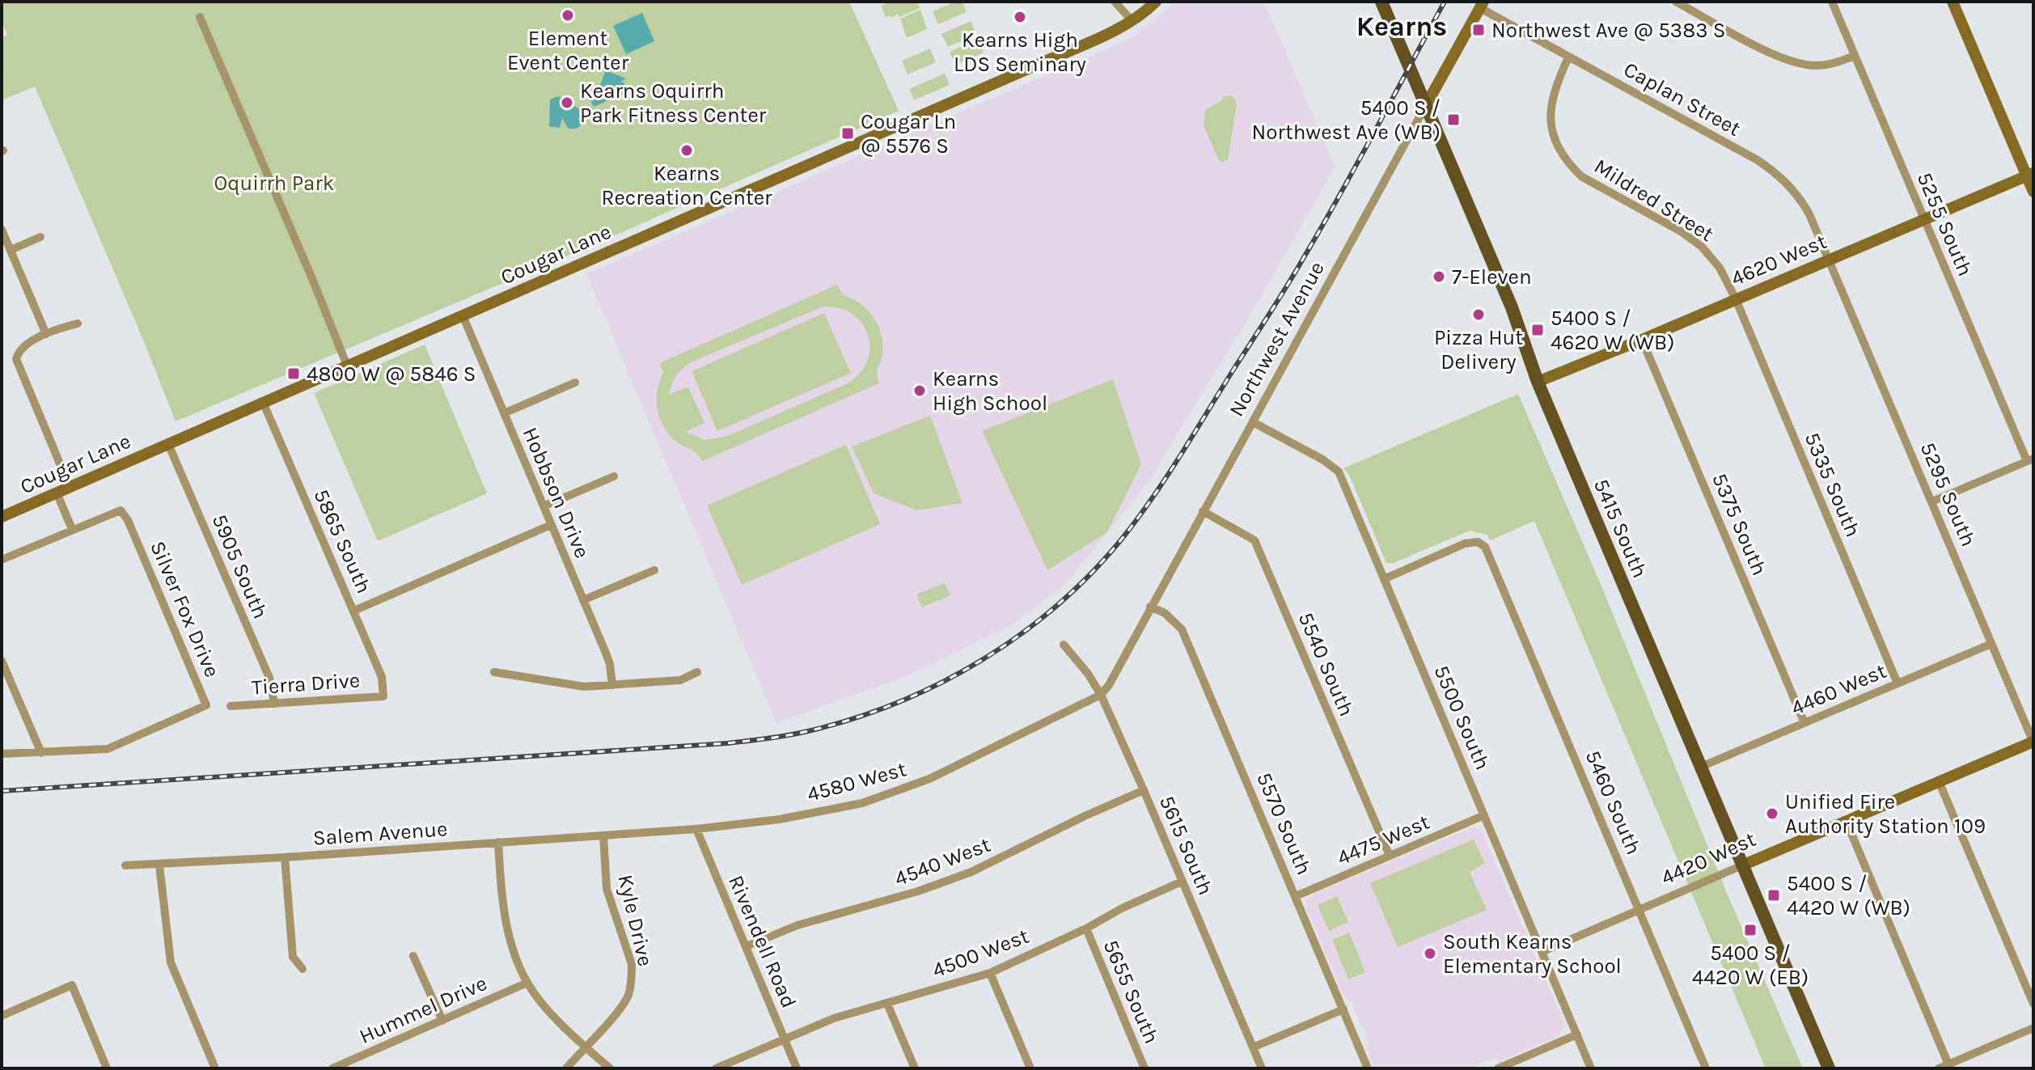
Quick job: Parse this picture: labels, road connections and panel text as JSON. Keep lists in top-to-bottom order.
{
  "streets": {
    "main road": [
      "Cougar Lane",
      "4620 West",
      "Northwest Avenue",
      "5415 South",
      "4420 West"
    ],
    "street": [
      "Caplan Street",
      "Mildred Street",
      "5255 South",
      "5335 South",
      "Hobbson Drive",
      "5295 South",
      "5375 South",
      "5865 South",
      "5905 South",
      "Silver Fox Drive",
      "5540 South",
      "Tierra Drive",
      "4460 West",
      "5500 South",
      "4580 West",
      "5460 South",
      "5570 South",
      "Salem Avenue",
      "4475 West",
      "5615 South",
      "4540 West",
      "Kyle Drive",
      "Rivendell Road",
      "4500 West",
      "5655 South",
      "Hummel Drive"
    ]
  },
  "crossings": [
    ["Caplan Street", "Mildred Street"],
    ["Caplan Street", "4620 West"],
    ["Caplan Street", "Northwest Avenue"],
    ["Caplan Street", "5295 South"],
    ["Mildred Street", "4620 West"],
    ["Mildred Street", "5335 South"],
    ["5255 South", "4620 West"],
    ["Cougar Lane", "Hobbson Drive"],
    ["Cougar Lane", "5865 South"],
    ["Cougar Lane", "5905 South"],
    ["4620 West", "5335 South"],
    ["4620 West", "5295 South"],
    ["4620 West", "5375 South"],
    ["4620 West", "5415 South"],
    ["Northwest Avenue", "5415 South"],
    ["Northwest Avenue", "5540 South"],
    ["Northwest Avenue", "5500 South"],
    ["Northwest Avenue", "4580 West"],
    ["Northwest Avenue", "5570 South"],
    ["Northwest Avenue", "5615 South"],
    ["5335 South", "4460 West"],
    ["5295 South", "4460 West"],
    ["5295 South", "4420 West"],
    ["5375 South", "4460 West"],
    ["5415 South", "4460 West"],
    ["5415 South", "4420 West"],
    ["5865 South", "Tierra Drive"],
    ["5905 South", "Tierra Drive"],
    ["5540 South", "4475 West"],
    ["5500 South", "5460 South"],
    ["5500 South", "4475 West"],
    ["5500 South", "4420 West"],
    ["4580 West", "Salem Avenue"],
    ["4580 West", "5615 South"],
    ["4580 West", "Kyle Drive"],
    ["4580 West", "Rivendell Road"],
    ["5460 South", "4420 West"],
    ["5570 South", "4475 West"],
    ["Salem Avenue", "Kyle Drive"],
    ["5615 South", "4540 West"],
    ["5615 South", "4500 West"],
    ["4540 West", "Rivendell Road"],
    ["Rivendell Road", "4500 West"],
    ["4500 West", "5655 South"]
  ],
  "districts": ["Kearns"],
  "parks": ["Oquirrh Park"],
  "places": {
    "other": [
      "Element Event Center",
      "Kearns High LDS Seminary",
      "Kearns Oquirrh Park Fitness Center",
      "Kearns Recreation Center",
      "7-Eleven",
      "Pizza Hut Delivery",
      "Kearns High School",
      "Unified Fire Authority Station 109",
      "South Kearns Elementary School"
    ],
    "transit": [
      "Northwest Ave @ 5383 S",
      "5400 S / Northwest Ave (WB)",
      "Cougar Ln @ 5576 S",
      "5400 S / 4620 W (WB)",
      "4800 W @ 5846 S",
      "5400 S / 4420 W (WB)",
      "5400 S / 4420 W (EB)"
    ]
  }
}
